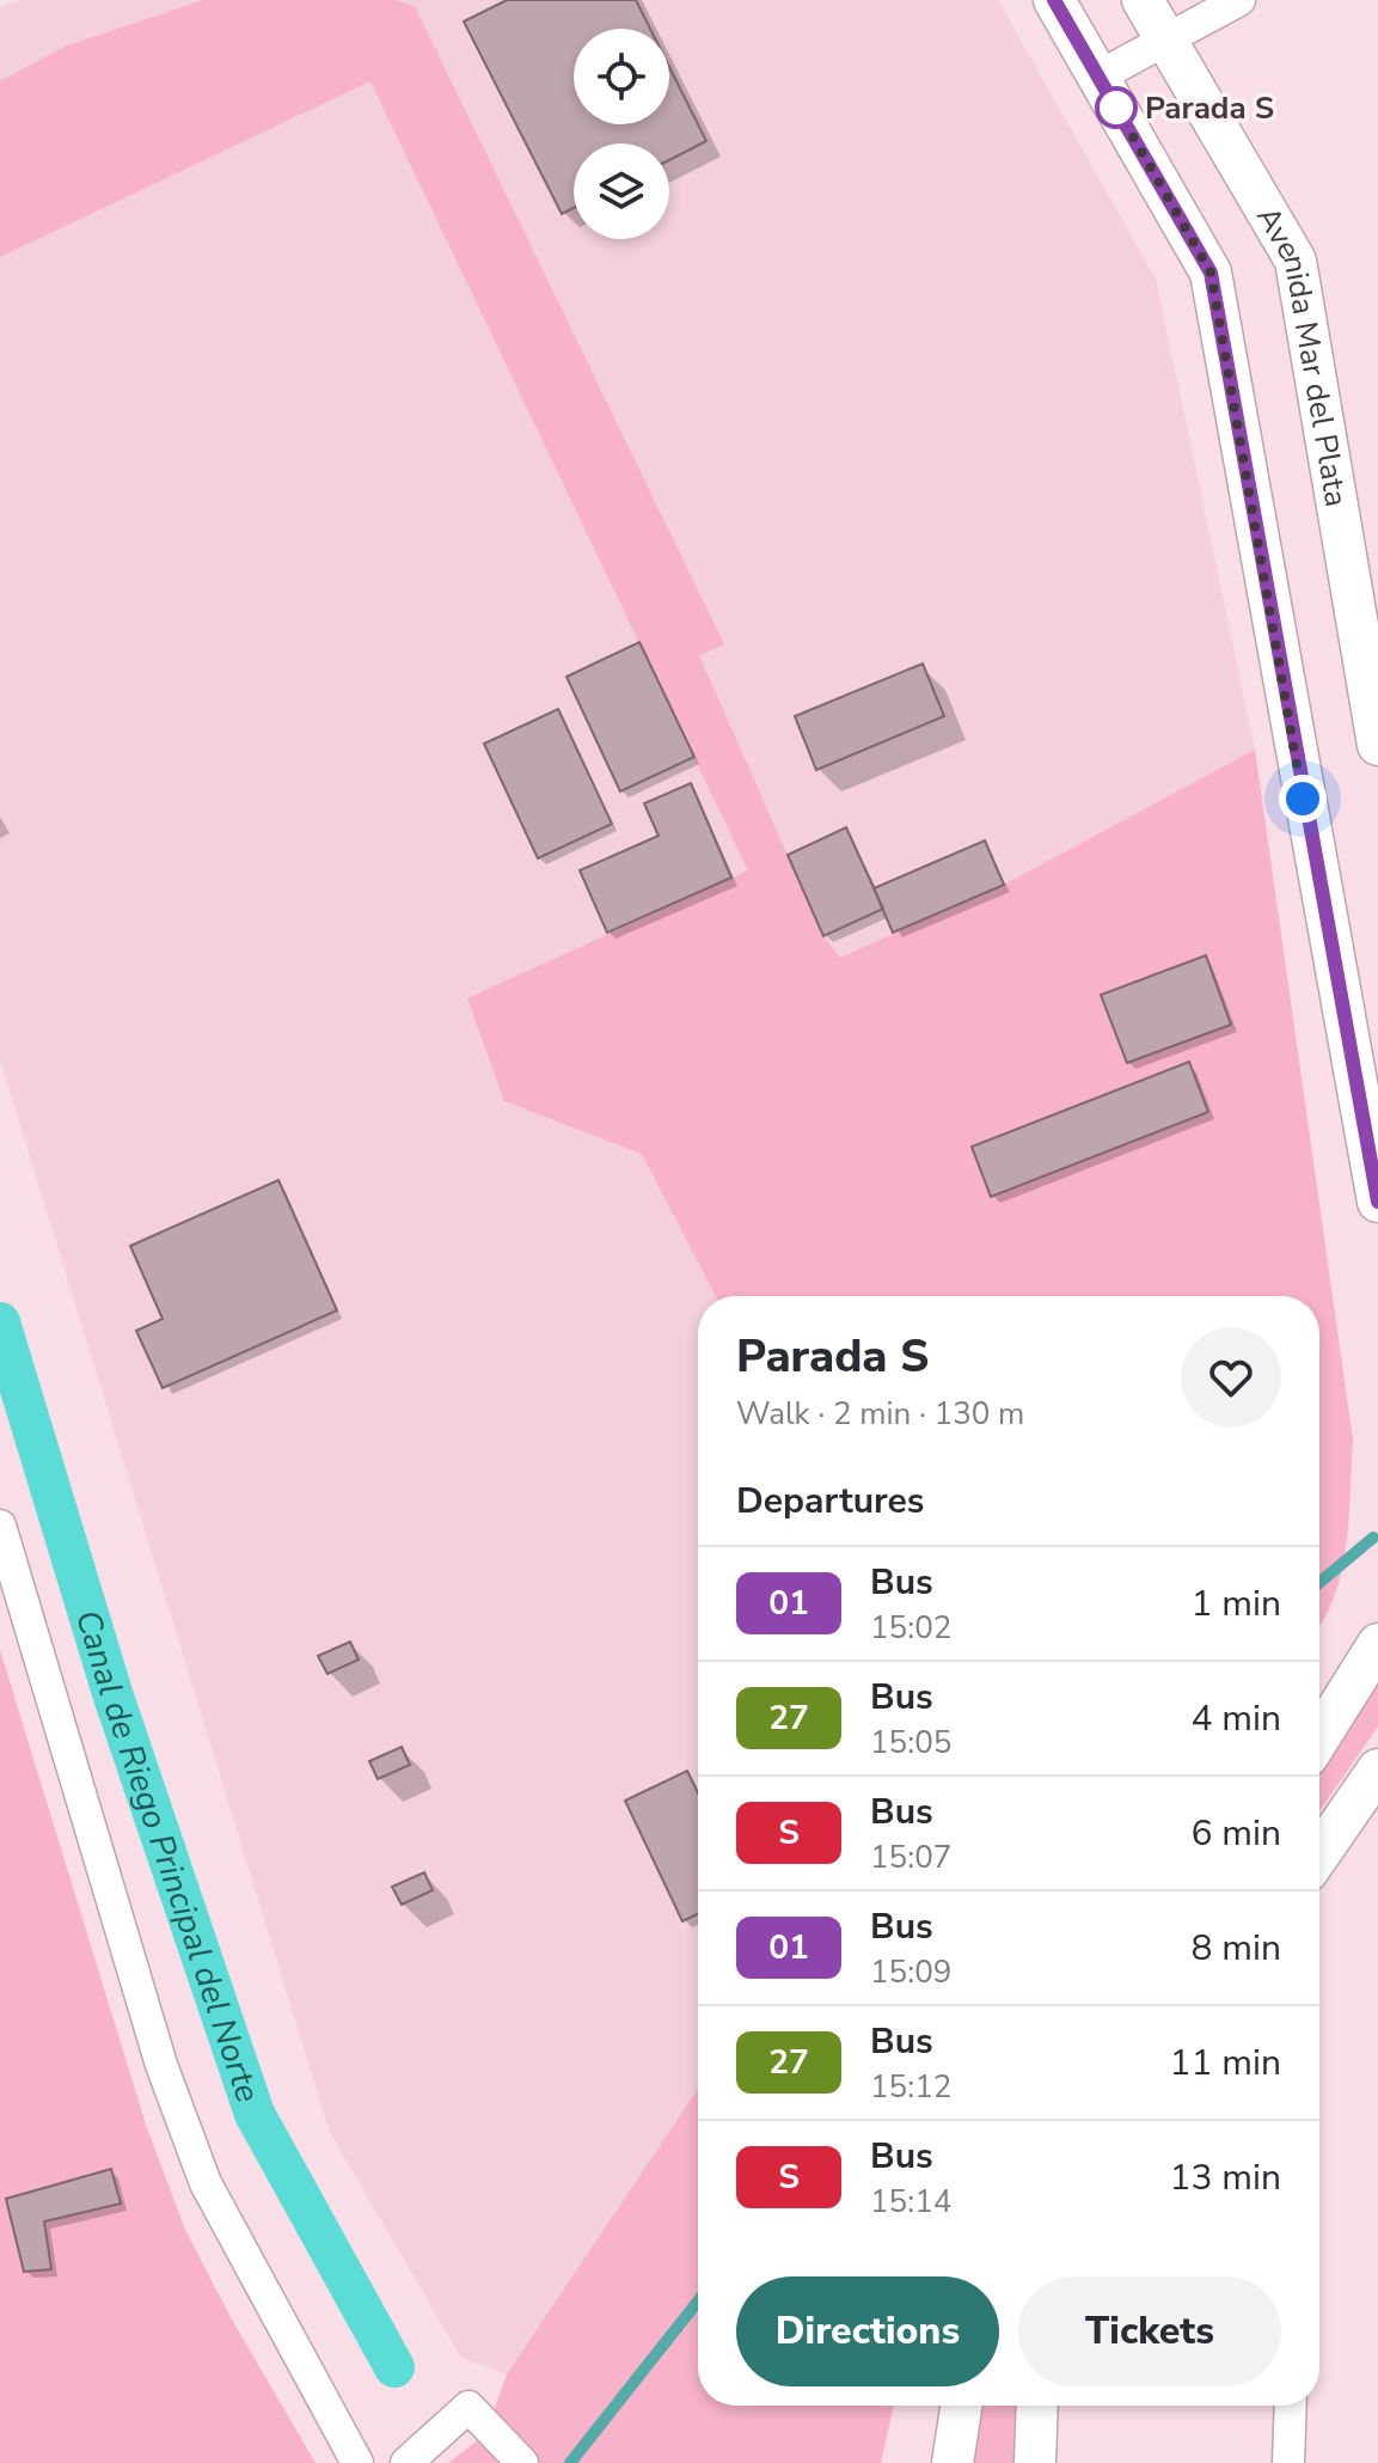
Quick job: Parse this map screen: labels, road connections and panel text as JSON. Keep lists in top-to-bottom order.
{
  "streets": {
    "street": ["Avenida Mar del Plata"]
  },
  "water": ["Canal de Riego Principal del Norte"],
  "places": ["Parada S"],
  "lines": ["bus line 01"],
  "page": {
    "heading": [
      ["Parada S", "Walk · 2 min · 130 m"],
      "Departures"
    ],
    "list": [
      {
        "mark": "01",
        "name": "Bus",
        "note": "15:02",
        "value": "1 min"
      },
      {
        "mark": "27",
        "name": "Bus",
        "note": "15:05",
        "value": "4 min"
      },
      {
        "mark": "S",
        "name": "Bus",
        "note": "15:07",
        "value": "6 min"
      },
      {
        "mark": "01",
        "name": "Bus",
        "note": "15:09",
        "value": "8 min"
      },
      {
        "mark": "27",
        "name": "Bus",
        "note": "15:12",
        "value": "11 min"
      },
      {
        "mark": "S",
        "name": "Bus",
        "note": "15:14",
        "value": "13 min"
      }
    ],
    "buttons": ["Directions", "Tickets"]
  }
}
